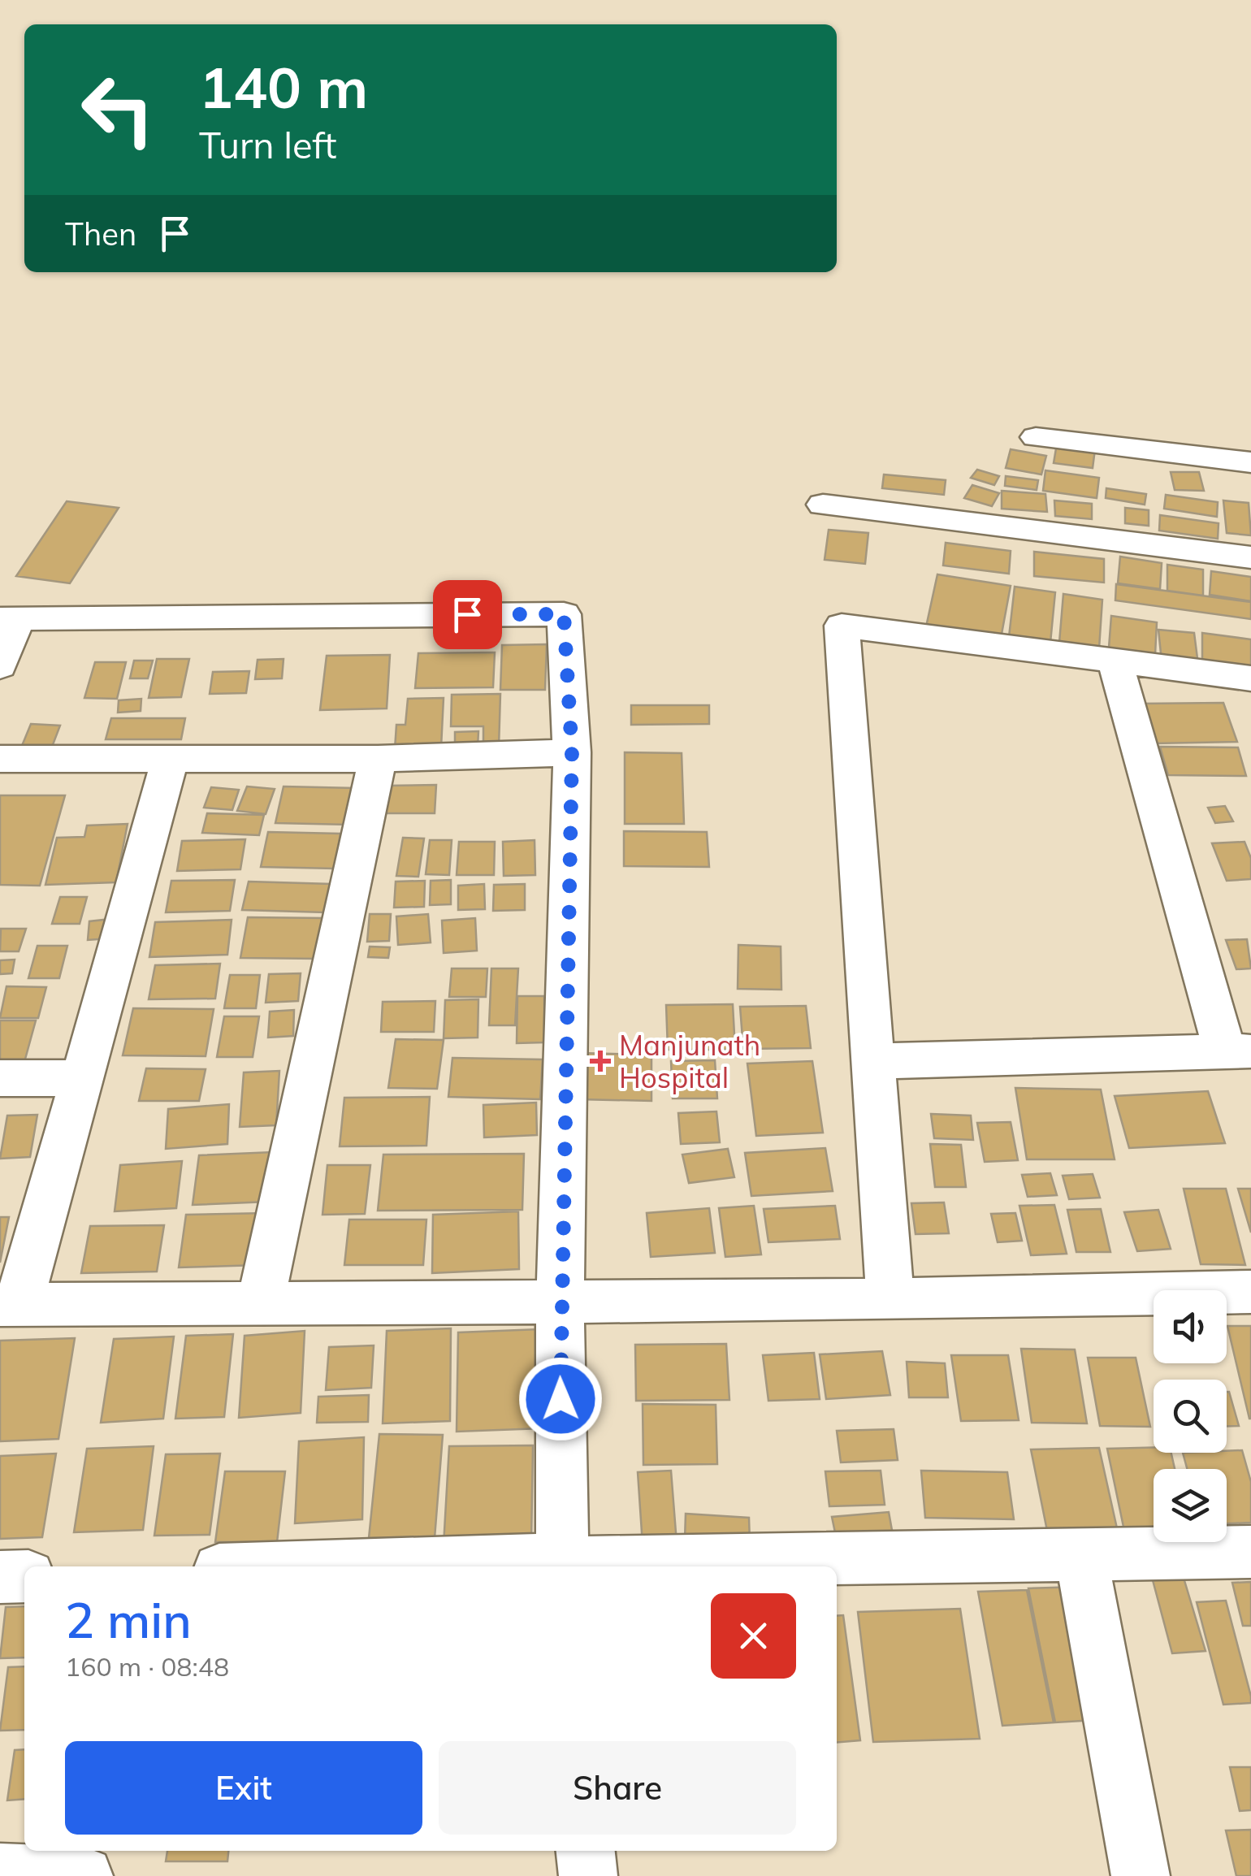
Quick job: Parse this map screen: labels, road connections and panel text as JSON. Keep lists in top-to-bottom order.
{
  "places": {
    "health": ["Manjunath Hospital"]
  },
  "page": {
    "turn": ["140 m", "Turn left"],
    "then": "Then",
    "heading": ["2 min", "160 m · 08:48"],
    "buttons": ["Exit", "Share"]
  }
}
